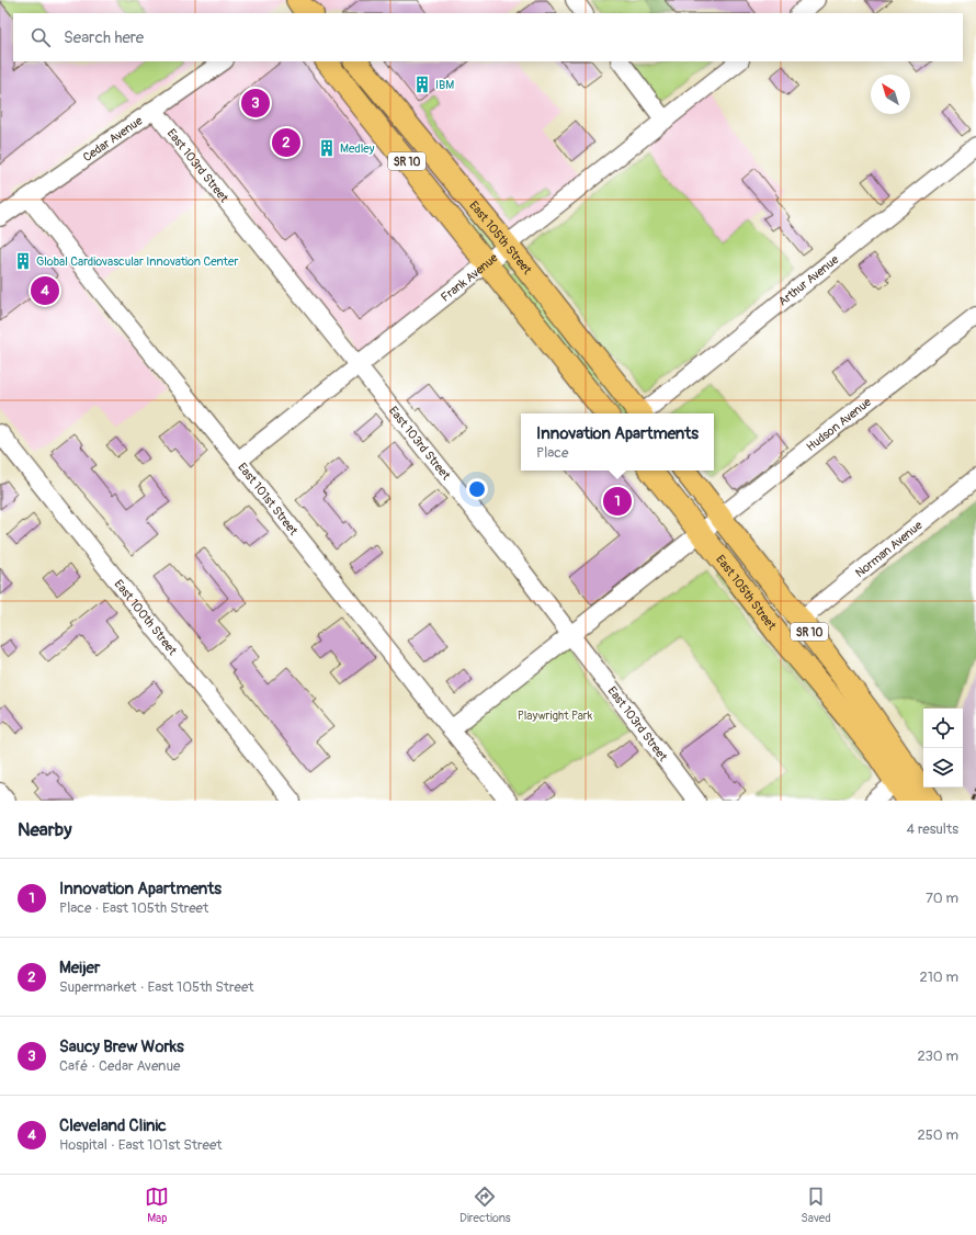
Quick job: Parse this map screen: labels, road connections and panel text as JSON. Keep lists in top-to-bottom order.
{
  "streets": {
    "main road": ["SR 10", "East 105th Street"],
    "street": [
      "Cedar Avenue",
      "East 103rd Street",
      "Frank Avenue",
      "Arthur Avenue",
      "Hudson Avenue",
      "East 101st Street",
      "Norman Avenue",
      "East 100th Street"
    ]
  },
  "crossings": [
    ["Cedar Avenue", "East 103rd Street"],
    ["Cedar Avenue", "East 101st Street"],
    ["SR 10", "Frank Avenue"],
    ["East 103rd Street", "Frank Avenue"],
    ["East 103rd Street", "Hudson Avenue"],
    ["East 105th Street", "Frank Avenue"],
    ["East 105th Street", "Hudson Avenue"],
    ["East 105th Street", "Norman Avenue"],
    ["Frank Avenue", "East 101st Street"],
    ["Hudson Avenue", "East 101st Street"]
  ],
  "parks": ["Playwright Park"],
  "places": {
    "building": ["IBM", "Medley", "Global Cardiovascular Innovation Center"]
  },
  "north": "top left",
  "page": {
    "search": "Search here",
    "pins": [
      "3",
      "2",
      "4",
      "1"
    ],
    "popup": ["Innovation Apartments", "Place"],
    "heading": ["Nearby", "4 results"],
    "list": [
      {
        "mark": "1",
        "name": "Innovation Apartments",
        "note": "Place · East 105th Street",
        "value": "70 m"
      },
      {
        "mark": "2",
        "name": "Meijer",
        "note": "Supermarket · East 105th Street",
        "value": "210 m"
      },
      {
        "mark": "3",
        "name": "Saucy Brew Works",
        "note": "Café · Cedar Avenue",
        "value": "230 m"
      },
      {
        "mark": "4",
        "name": "Cleveland Clinic",
        "note": "Hospital · East 101st Street",
        "value": "250 m"
      }
    ],
    "nav": ["Map", "Directions", "Saved"]
  }
}
